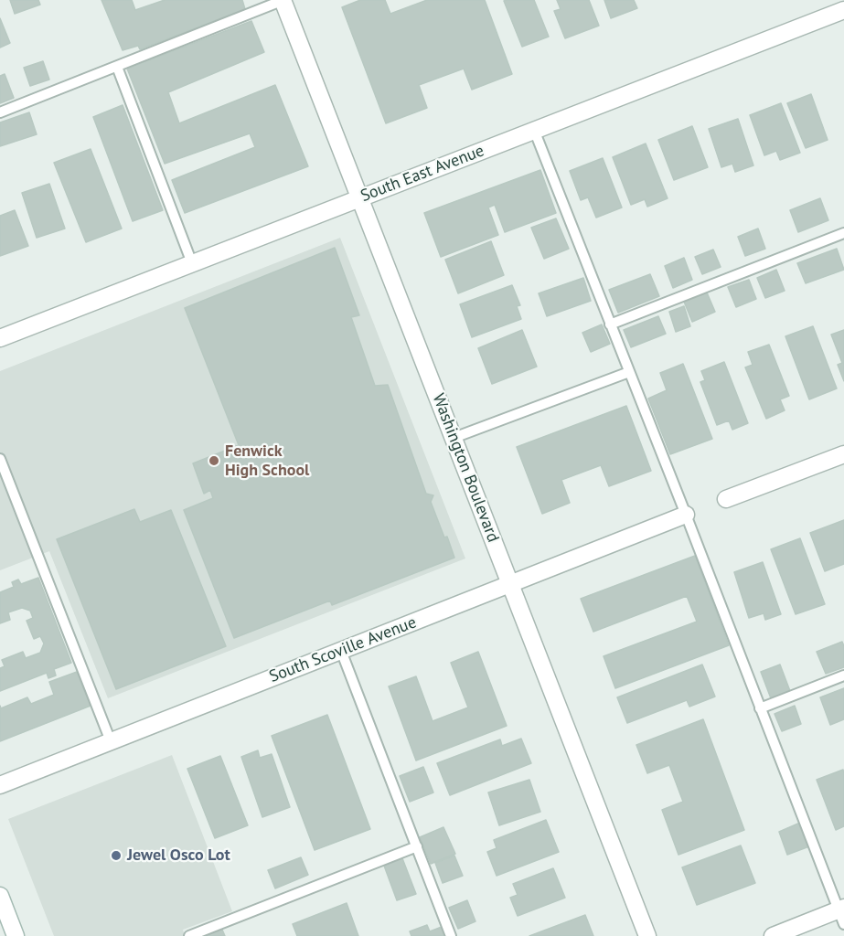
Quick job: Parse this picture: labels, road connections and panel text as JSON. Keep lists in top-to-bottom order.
{
  "streets": {
    "street": ["South East Avenue", "Washington Boulevard", "South Scoville Avenue"]
  },
  "crossings": [
    ["South East Avenue", "Washington Boulevard"],
    ["Washington Boulevard", "South Scoville Avenue"]
  ],
  "places": ["Fenwick High School", "Jewel Osco Lot"]
}
